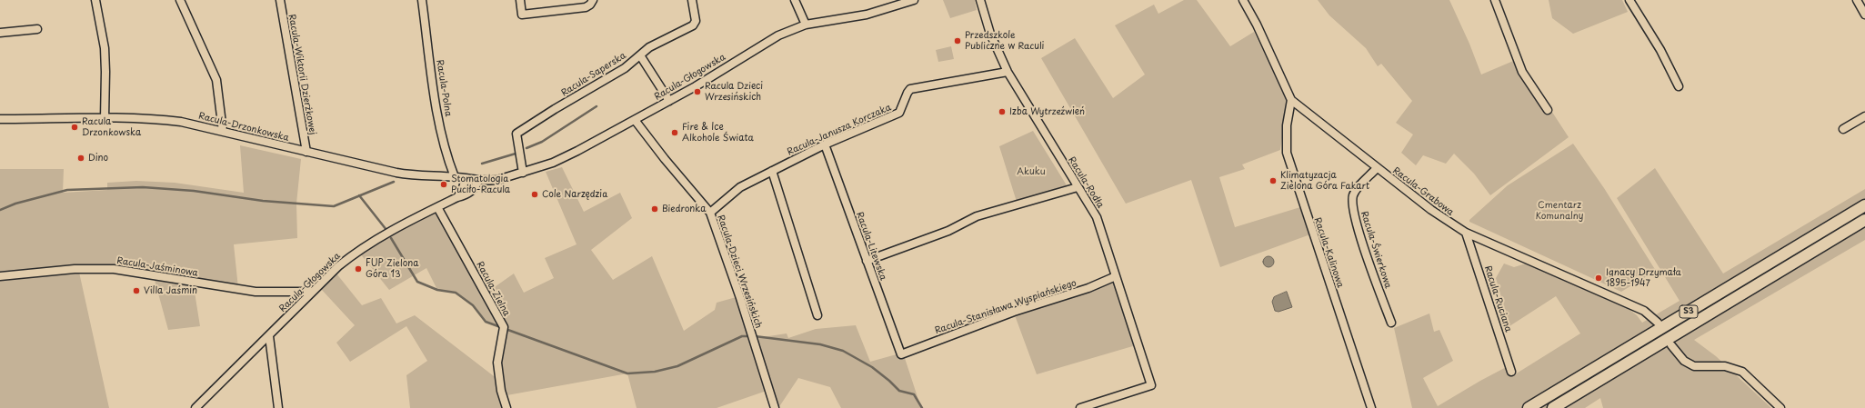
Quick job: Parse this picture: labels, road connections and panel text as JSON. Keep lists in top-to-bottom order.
{
  "streets": {
    "highway": ["S3"],
    "street": [
      "Racula-Wiktorii Dzierżkowej",
      "Racula-Saperska",
      "Racula-Głogowska",
      "Racula-Polna",
      "Racula-Drzonkowska",
      "Racula-Janusza Korczaka",
      "Racula-Rodła",
      "Racula-Grabowa",
      "Racula-Litewska",
      "Racula-Świerkowa",
      "Racula-Kalinowa",
      "Racula-Jaśminowa",
      "Racula-Dzieci Wrzesińskich",
      "Racula-Zielna",
      "Racula-Ruciana",
      "Racula-Stanisława Wyspiańskiego"
    ]
  },
  "crossings": [
    ["Racula-Wiktorii Dzierżkowej", "Racula-Drzonkowska"],
    ["Racula-Saperska", "Racula-Głogowska"],
    ["Racula-Głogowska", "Racula-Drzonkowska"],
    ["Racula-Głogowska", "Racula-Jaśminowa"],
    ["Racula-Głogowska", "Racula-Dzieci Wrzesińskich"],
    ["Racula-Głogowska", "Racula-Zielna"],
    ["Racula-Polna", "Racula-Drzonkowska"],
    ["Racula-Janusza Korczaka", "Racula-Rodła"],
    ["Racula-Janusza Korczaka", "Racula-Litewska"],
    ["Racula-Janusza Korczaka", "Racula-Dzieci Wrzesińskich"],
    ["Racula-Rodła", "Racula-Stanisława Wyspiańskiego"],
    ["Racula-Grabowa", "Racula-Świerkowa"],
    ["Racula-Grabowa", "Racula-Kalinowa"],
    ["Racula-Grabowa", "Racula-Ruciana"],
    ["Racula-Litewska", "Racula-Stanisława Wyspiańskiego"]
  ],
  "parks": ["Akuku", "Cmentarz Komunalny"],
  "places": [
    "Przedszkole Publiczne w Raculi",
    "Racula Dzieci Wrzesińskich",
    "Izba Wytrzeźwień",
    "Racula Drzonkowska",
    "Fire & Ice Alkohole Świata",
    "Dino",
    "Klimatyzacja Zielona Góra Fakart",
    "Stomatologia Puciło-Racula",
    "Cole Narzędzia",
    "Biedronka",
    "FUP Zielona Góra 13",
    "Ignacy Drzymała 1895-1947",
    "Villa Jaśmin"
  ]
}
